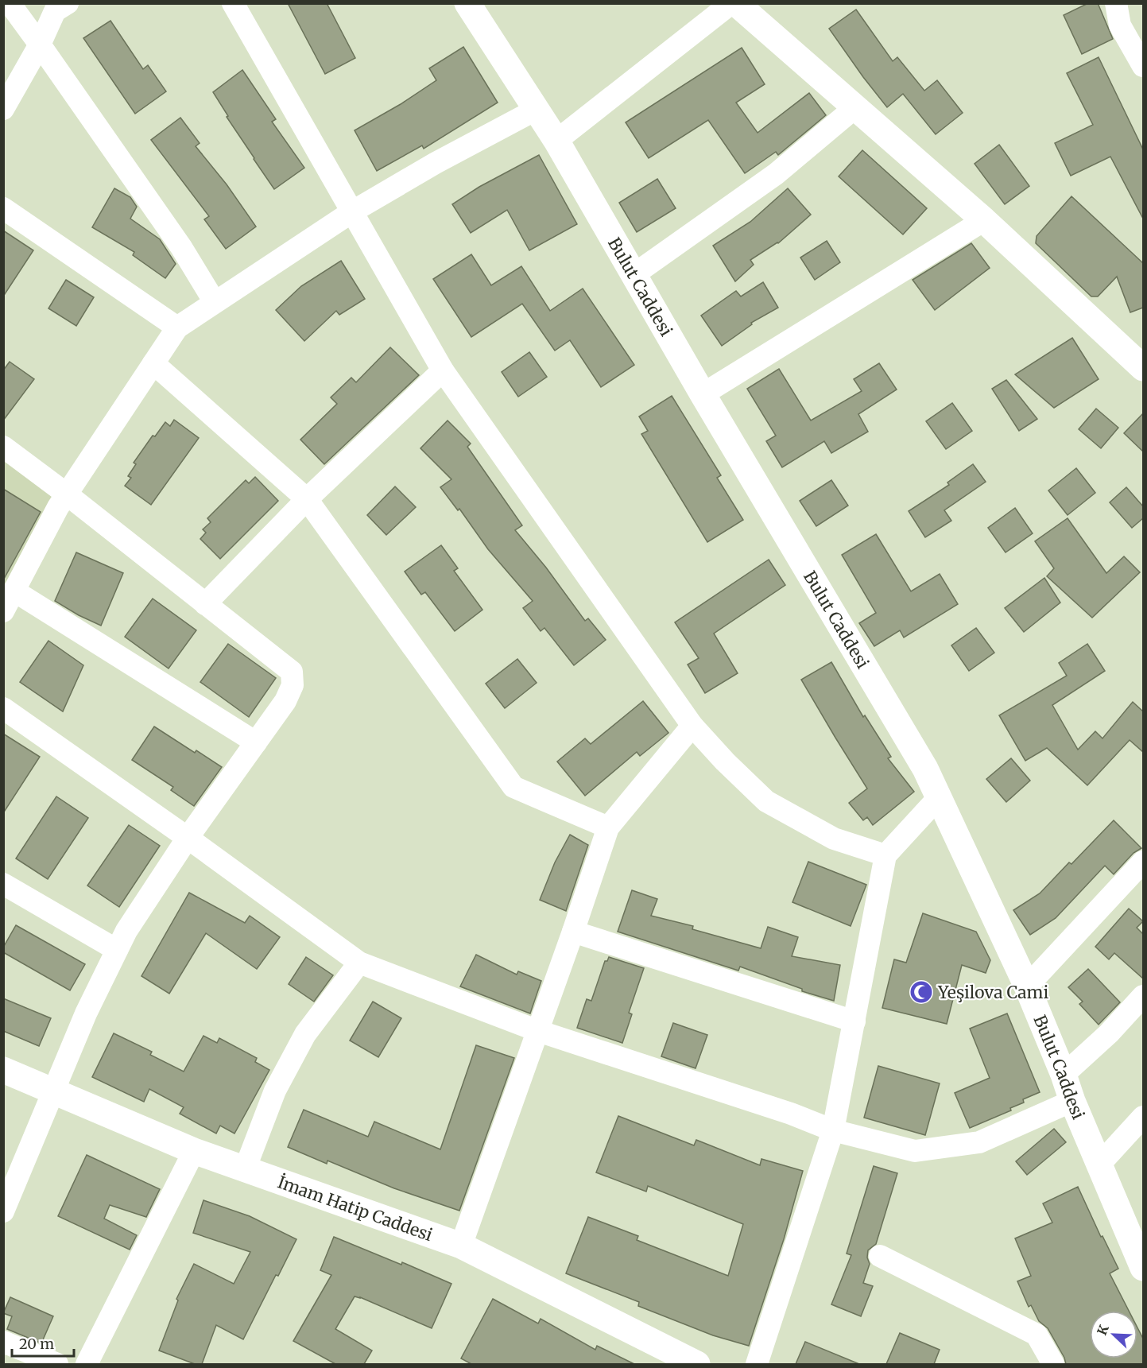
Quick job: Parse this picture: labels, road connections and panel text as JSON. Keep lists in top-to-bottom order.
{
  "streets": {
    "street": ["Bulut Caddesi", "İmam Hatip Caddesi"]
  },
  "places": {
    "mosque": ["Yeşilova Cami"]
  },
  "scale_bar": "20 m",
  "north": "top left"
}
